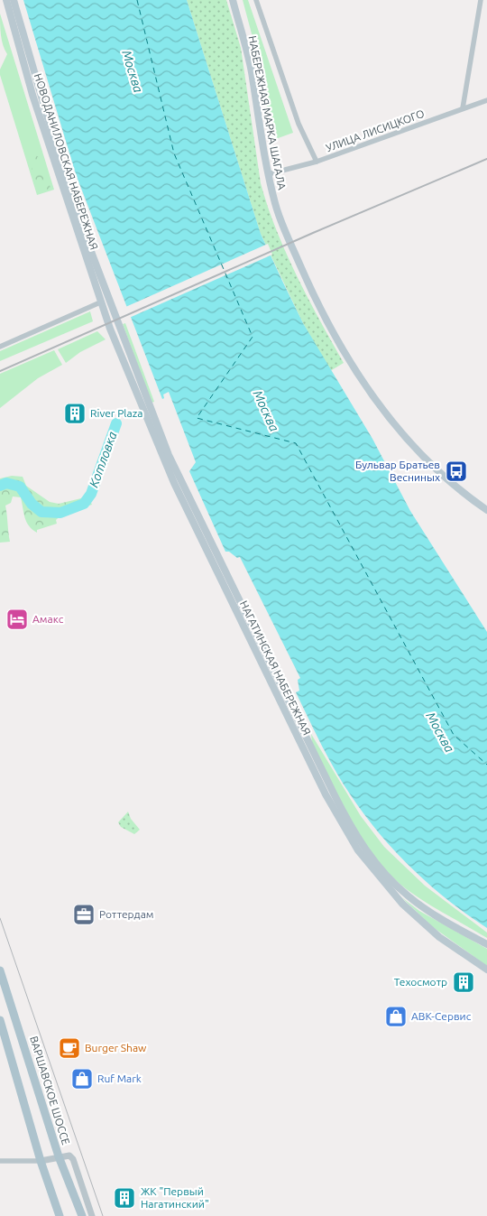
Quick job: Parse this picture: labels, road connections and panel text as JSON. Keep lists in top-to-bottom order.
{
  "streets": {
    "main road": [
      "НАБЕРЕЖНАЯ МАРКА ШАГАЛА",
      "НОВОДАНИЛОВСКАЯ НАБЕРЕЖНАЯ",
      "НАГАТИНСКАЯ НАБЕРЕЖНАЯ",
      "ВАРШАВСКОЕ ШОССЕ"
    ],
    "street": ["УЛИЦА ЛИСИЦКОГО"]
  },
  "crossings": [
    ["НАБЕРЕЖНАЯ МАРКА ШАГАЛА", "УЛИЦА ЛИСИЦКОГО"],
    ["НОВОДАНИЛОВСКАЯ НАБЕРЕЖНАЯ", "НАГАТИНСКАЯ НАБЕРЕЖНАЯ"]
  ],
  "water": ["Москва", "Котловка"],
  "places": {
    "building": ["River Plaza", "Техосмотр", "ЖК \"Первый Нагатинский\""],
    "bus stop": ["Бульвар Братьев Весниных"],
    "hotel": ["Амакс"],
    "office": ["Роттердам"],
    "shop": ["АВК-Сервис", "Ruf Mark"],
    "cafe": ["Burger Shaw"]
  }
}
